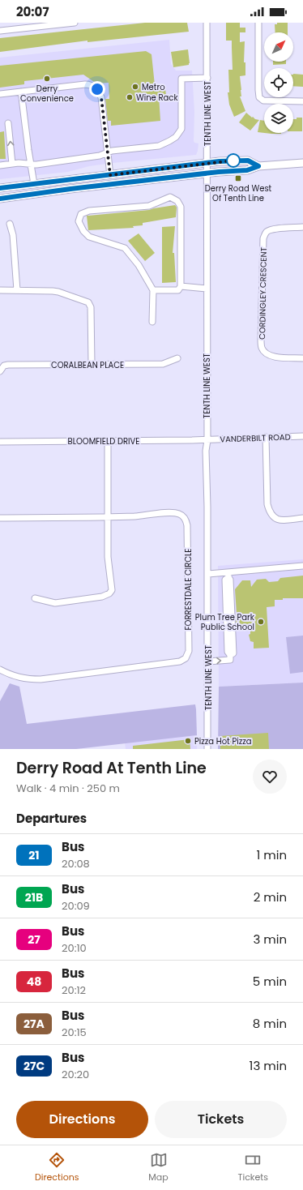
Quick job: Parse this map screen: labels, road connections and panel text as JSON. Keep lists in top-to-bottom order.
{
  "streets": {
    "street": [
      "TENTH LINE WEST",
      "CORDINGLEY CRESCENT",
      "CORALBEAN PLACE",
      "VANDERBILT ROAD",
      "BLOOMFIELD DRIVE",
      "FORRESTDALE CIRCLE"
    ]
  },
  "crossings": [
    ["TENTH LINE WEST", "VANDERBILT ROAD"],
    ["TENTH LINE WEST", "BLOOMFIELD DRIVE"],
    ["VANDERBILT ROAD", "BLOOMFIELD DRIVE"]
  ],
  "places": {
    "other": [
      "Derry Convenience",
      "Metro",
      "Wine Rack",
      "Plum Tree Park Public School",
      "Pizza Hot Pizza"
    ],
    "transit": ["Derry Road West Of Tenth Line"]
  },
  "lines": ["bus line 21"],
  "north": "top right",
  "page": {
    "status": "20:07",
    "heading": [
      ["Derry Road At Tenth Line", "Walk · 4 min · 250 m"],
      "Departures"
    ],
    "list": [
      {
        "mark": "21",
        "name": "Bus",
        "note": "20:08",
        "value": "1 min"
      },
      {
        "mark": "21B",
        "name": "Bus",
        "note": "20:09",
        "value": "2 min"
      },
      {
        "mark": "27",
        "name": "Bus",
        "note": "20:10",
        "value": "3 min"
      },
      {
        "mark": "48",
        "name": "Bus",
        "note": "20:12",
        "value": "5 min"
      },
      {
        "mark": "27A",
        "name": "Bus",
        "note": "20:15",
        "value": "8 min"
      },
      {
        "mark": "27C",
        "name": "Bus",
        "note": "20:20",
        "value": "13 min"
      }
    ],
    "buttons": ["Directions", "Tickets"],
    "tabs": ["Directions", "Map", "Tickets"]
  }
}
